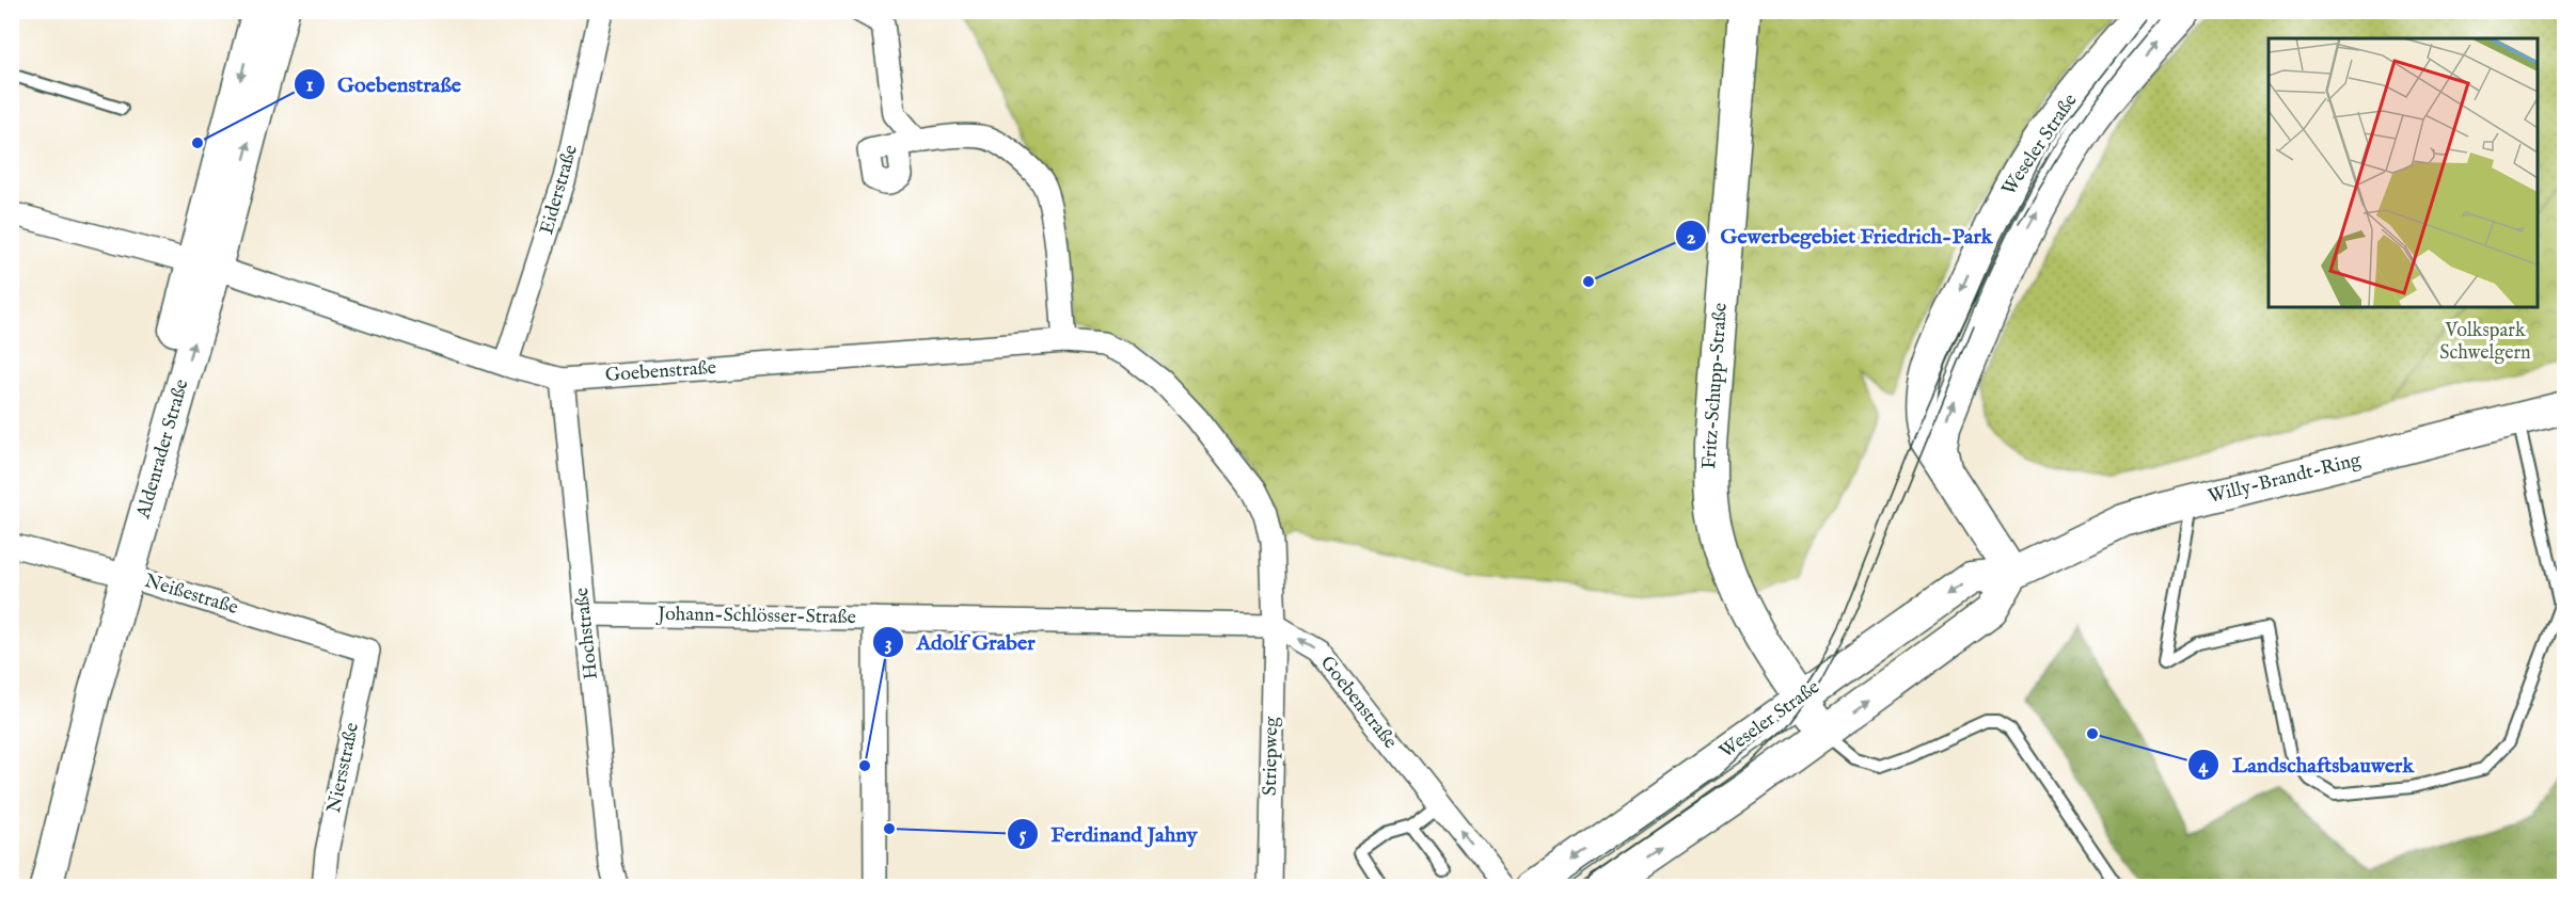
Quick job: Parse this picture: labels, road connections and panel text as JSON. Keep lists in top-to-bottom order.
{
  "streets": {
    "main road": [
      "Weseler Straße",
      "Fritz-Schupp-Straße",
      "Aldenrader Straße",
      "Willy-Brandt-Ring"
    ],
    "street": [
      "Eiderstraße",
      "Goebenstraße",
      "Neißestraße",
      "Johann-Schlösser-Straße",
      "Hochstraße",
      "Striepweg",
      "Niersstraße"
    ]
  },
  "crossings": [
    ["Weseler Straße", "Fritz-Schupp-Straße"],
    ["Weseler Straße", "Willy-Brandt-Ring"],
    ["Eiderstraße", "Goebenstraße"],
    ["Goebenstraße", "Aldenrader Straße"],
    ["Goebenstraße", "Johann-Schlösser-Straße"],
    ["Goebenstraße", "Hochstraße"],
    ["Goebenstraße", "Striepweg"],
    ["Aldenrader Straße", "Neißestraße"],
    ["Neißestraße", "Niersstraße"],
    ["Johann-Schlösser-Straße", "Hochstraße"],
    ["Johann-Schlösser-Straße", "Striepweg"]
  ],
  "parks": ["Volkspark Schwelgern"],
  "places": [
    "Goebenstraße",
    "Gewerbegebiet Friedrich-Park",
    "Landschaftsbauwerk",
    "Adolf Graber",
    "Ferdinand Jahny"
  ]
}
